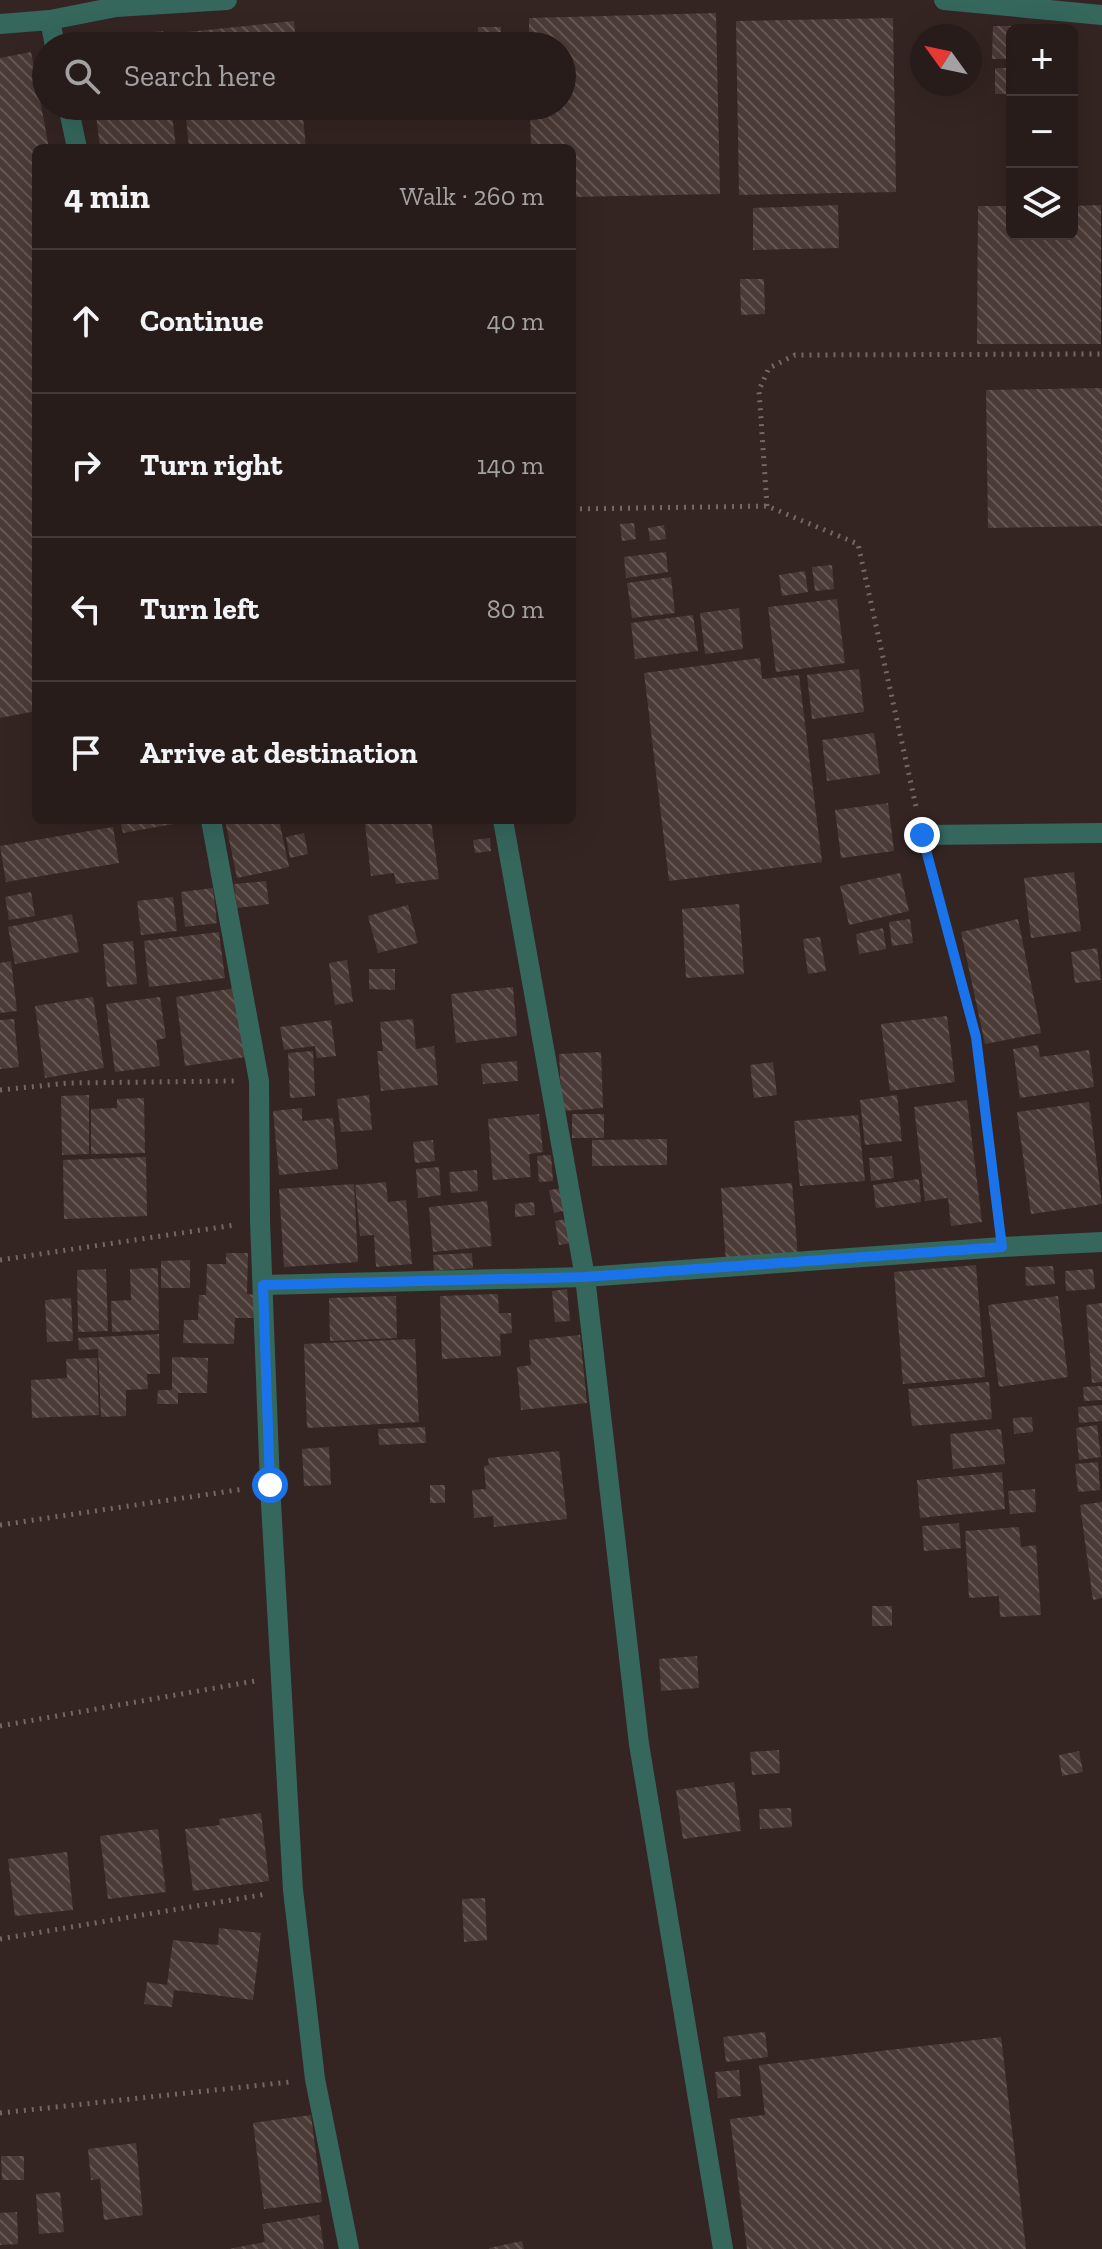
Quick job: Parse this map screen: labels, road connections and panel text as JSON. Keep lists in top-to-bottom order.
{
  "north": "top left",
  "page": {
    "map_buttons": ["+", "−"],
    "search": "Search here",
    "heading": ["4 min", "Walk · 260 m"],
    "list": [
      ["Continue", "40 m"],
      ["Turn right", "140 m"],
      ["Turn left", "80 m"],
      "Arrive at destination"
    ]
  }
}
